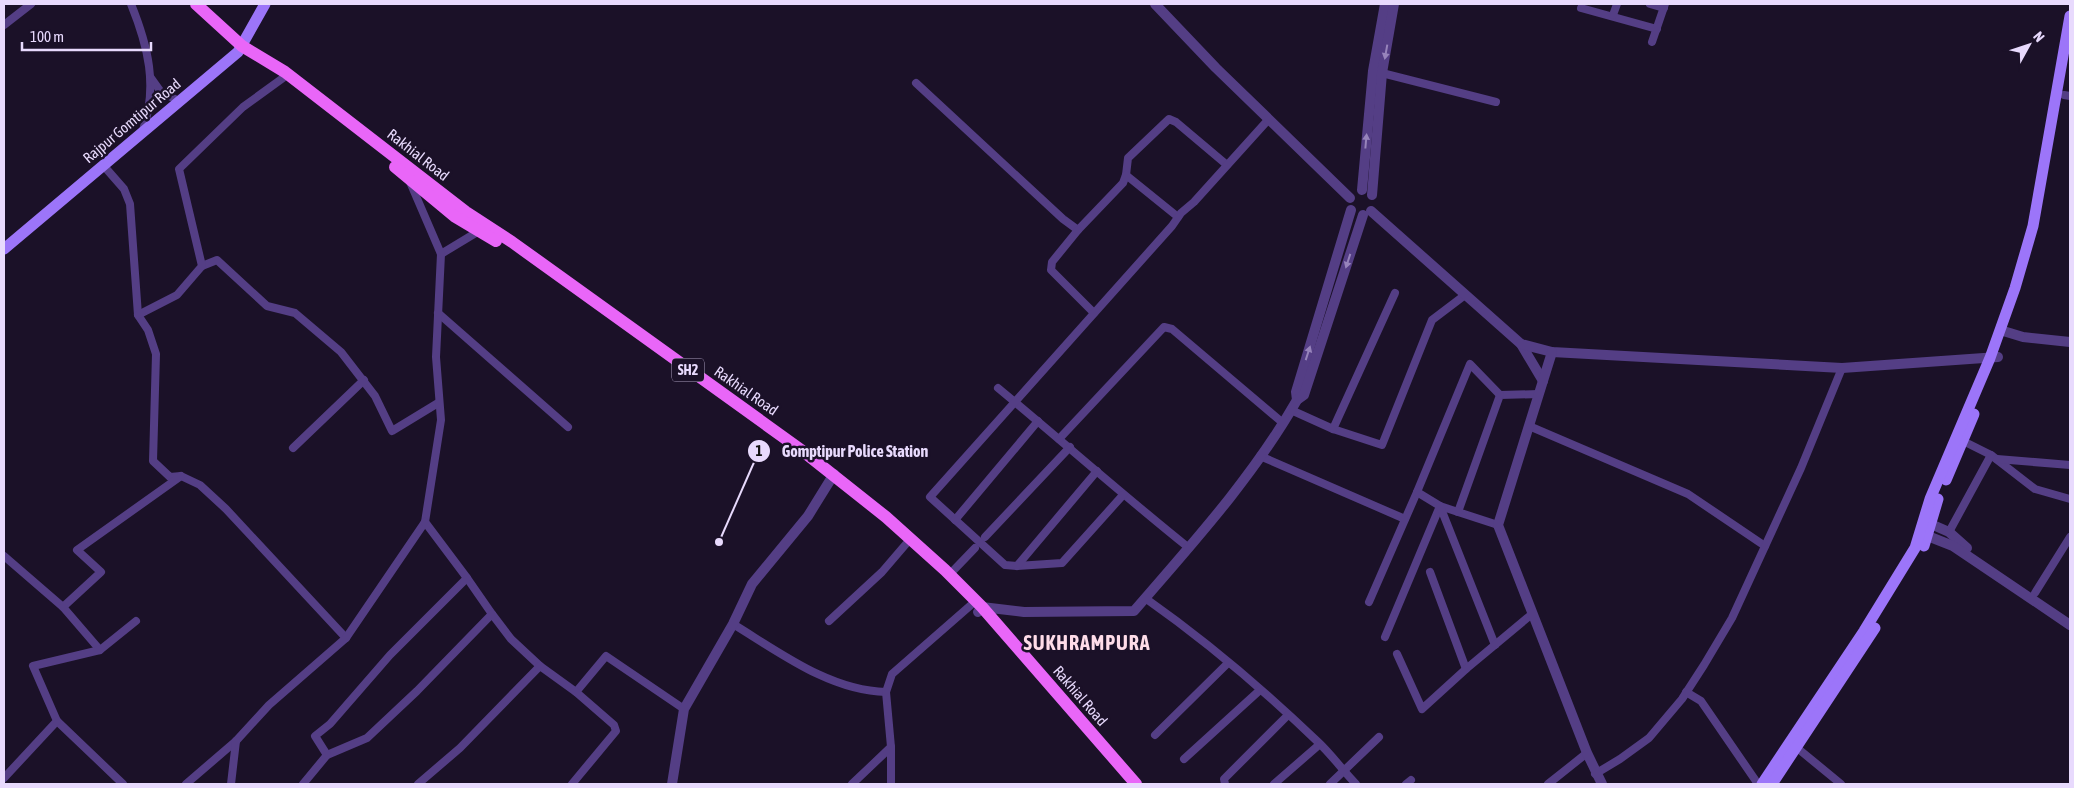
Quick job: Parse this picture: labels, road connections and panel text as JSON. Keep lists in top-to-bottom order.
{
  "streets": {
    "main road": ["Rajpur Gomtipur Road", "Rakhial Road", "SH2"]
  },
  "crossings": [
    ["Rajpur Gomtipur Road", "Rakhial Road"]
  ],
  "districts": ["SUKHRAMPURA"],
  "places": ["Gomptipur Police Station"],
  "scale_bar": "100 m",
  "north": "top right"
}
